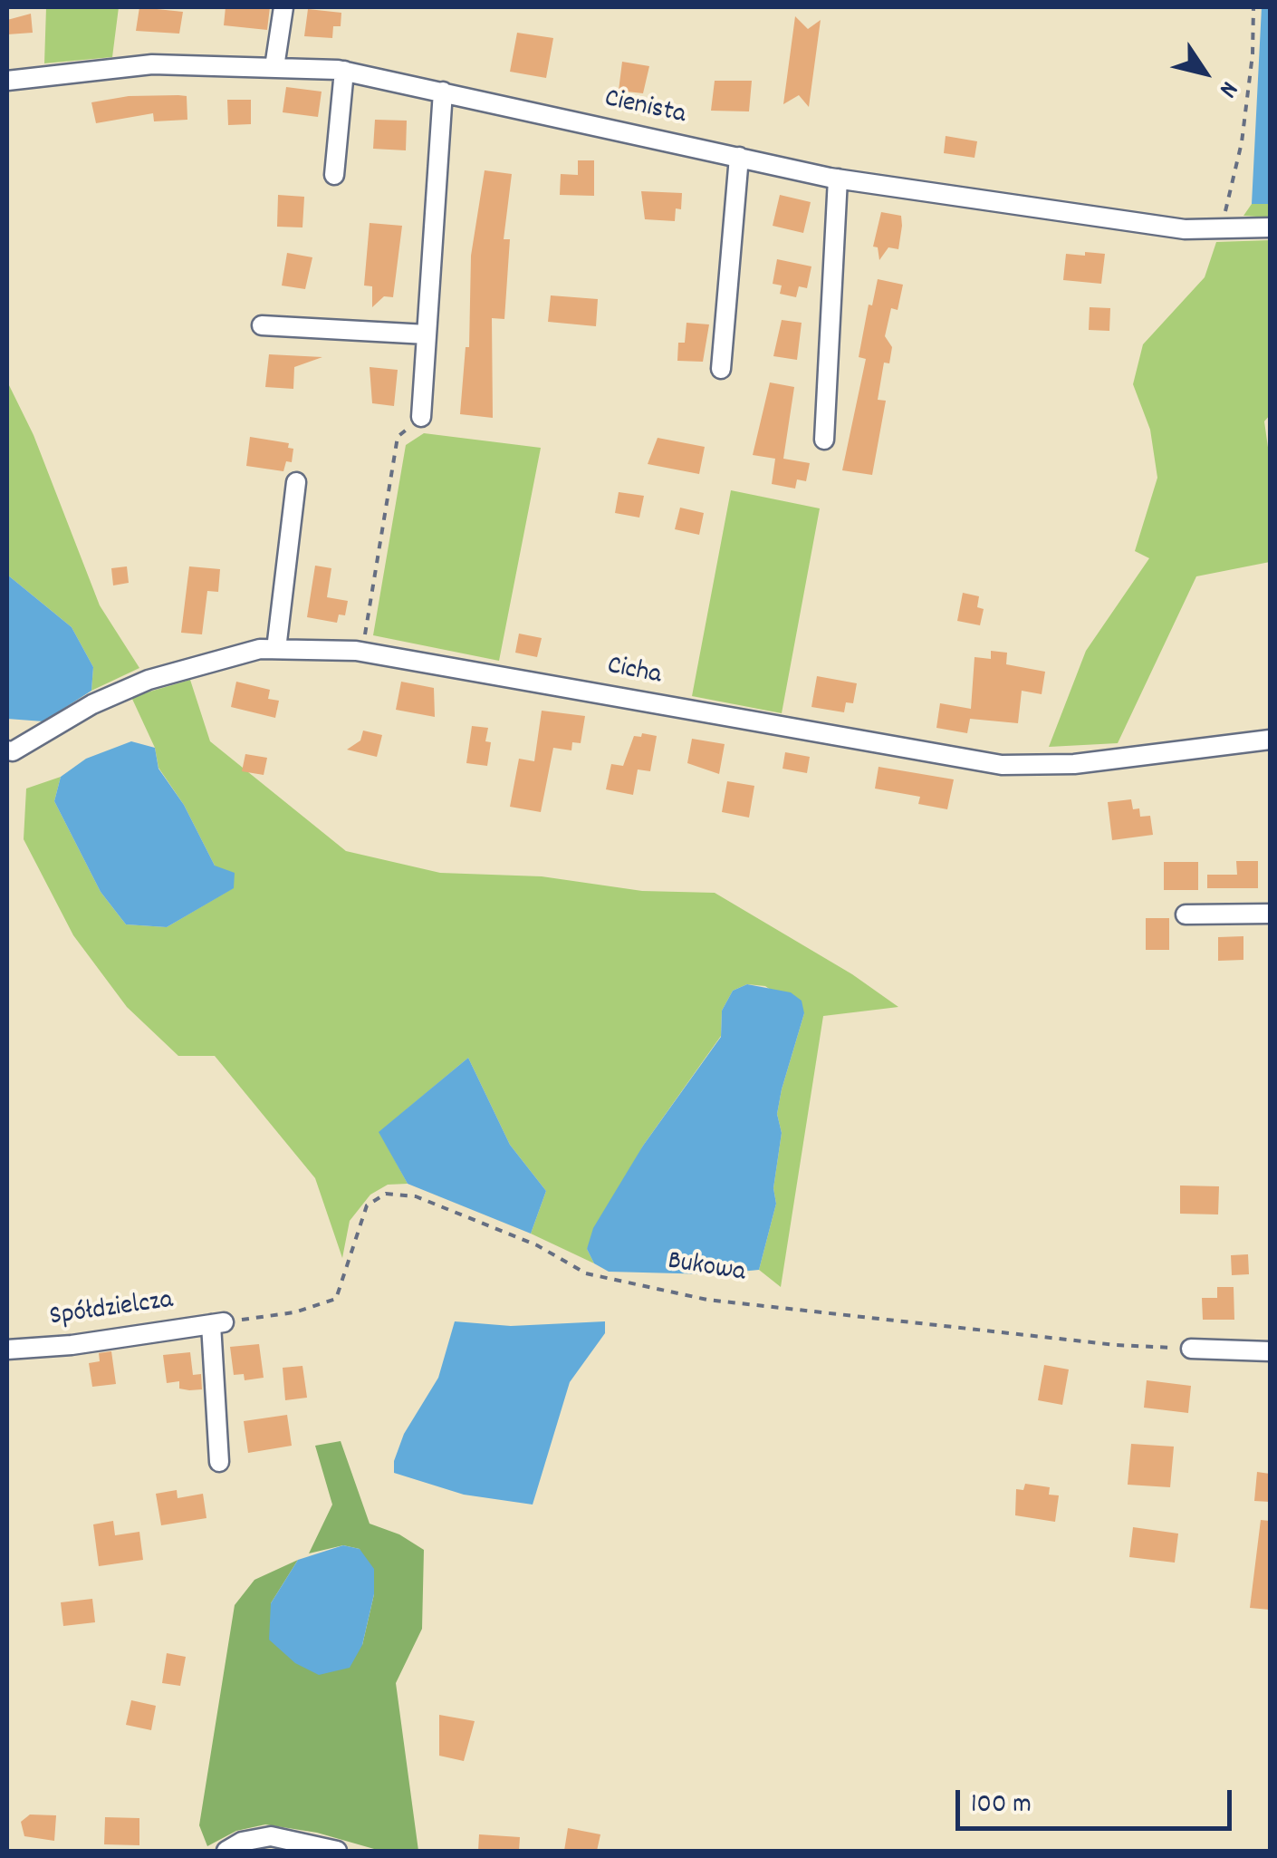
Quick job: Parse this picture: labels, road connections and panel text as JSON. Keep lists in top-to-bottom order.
{
  "streets": {
    "street": ["Cienista", "Cicha", "Spółdzielcza"],
    "path": ["Bukowa"]
  },
  "crossings": [
    ["Bukowa", "Spółdzielcza"]
  ],
  "scale_bar": "100 m",
  "north": "bottom right"
}
